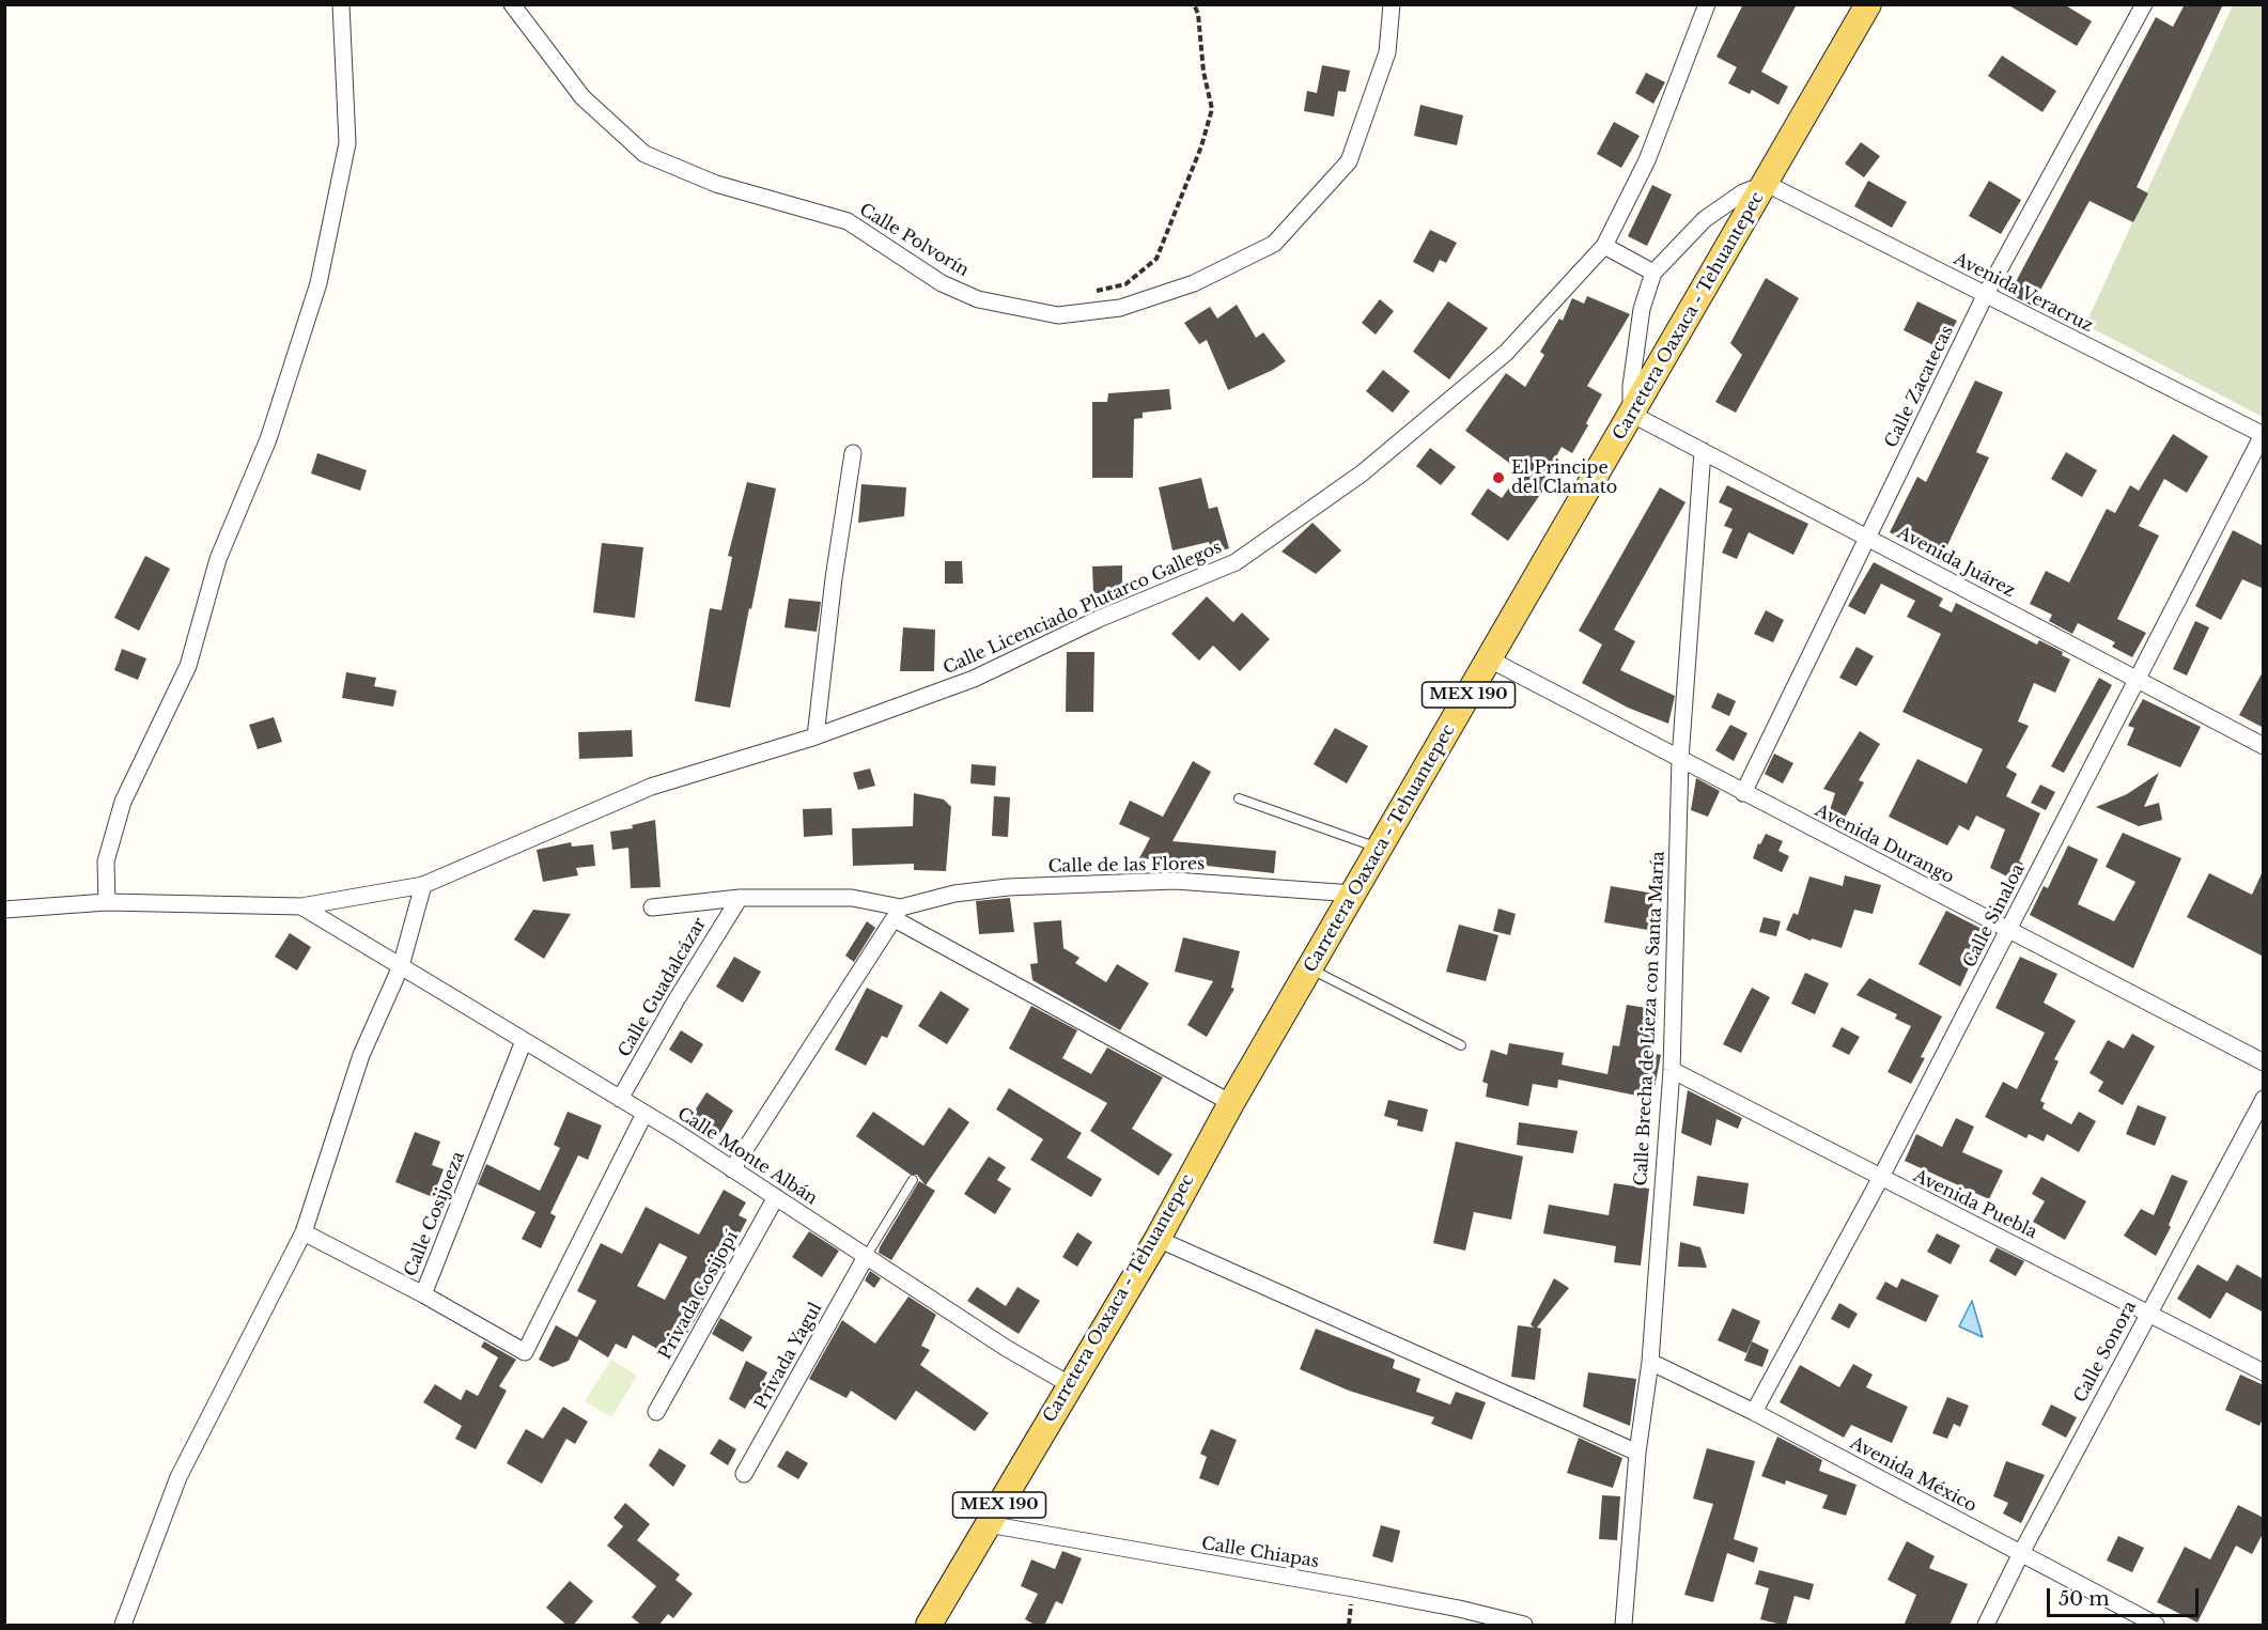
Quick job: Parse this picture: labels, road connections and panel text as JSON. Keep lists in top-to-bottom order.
{
  "streets": {
    "main road": ["Carretera Oaxaca - Tehuantepec", "MEX 190"],
    "street": [
      "Calle Polvorín",
      "Avenida Veracruz",
      "Calle Zacatecas",
      "Avenida Juárez",
      "Calle Licenciado Plutarco Gallegos",
      "Avenida Durango",
      "Calle de las Flores",
      "Calle Sinaloa",
      "Calle Guadalcázar",
      "Calle Brecha de Lieza con Santa María",
      "Calle Monte Albán",
      "Avenida Puebla",
      "Calle Cosijoeza",
      "Privada Cosijopí",
      "Calle Sonora",
      "Privada Yagul",
      "Avenida México",
      "Calle Chiapas"
    ]
  },
  "crossings": [
    ["Avenida Veracruz", "Carretera Oaxaca - Tehuantepec"],
    ["Avenida Veracruz", "Calle Zacatecas"],
    ["Avenida Veracruz", "Calle Sinaloa"],
    ["Carretera Oaxaca - Tehuantepec", "Avenida Juárez"],
    ["Carretera Oaxaca - Tehuantepec", "Avenida Durango"],
    ["Carretera Oaxaca - Tehuantepec", "Calle de las Flores"],
    ["Carretera Oaxaca - Tehuantepec", "Calle Monte Albán"],
    ["Carretera Oaxaca - Tehuantepec", "Calle Chiapas"],
    ["Calle Zacatecas", "Avenida Juárez"],
    ["Calle Zacatecas", "Avenida Durango"],
    ["Avenida Juárez", "Calle Sinaloa"],
    ["Avenida Juárez", "Calle Brecha de Lieza con Santa María"],
    ["Calle Licenciado Plutarco Gallegos", "Calle Monte Albán"],
    ["Avenida Durango", "Calle Sinaloa"],
    ["Avenida Durango", "Calle Brecha de Lieza con Santa María"],
    ["Calle de las Flores", "Calle Guadalcázar"],
    ["Calle Sinaloa", "Avenida Puebla"],
    ["Calle Sinaloa", "Avenida México"],
    ["Calle Guadalcázar", "Calle Monte Albán"],
    ["Calle Brecha de Lieza con Santa María", "Avenida Puebla"],
    ["Calle Brecha de Lieza con Santa María", "Avenida México"],
    ["Calle Monte Albán", "Calle Cosijoeza"],
    ["Calle Monte Albán", "Privada Cosijopí"],
    ["Calle Monte Albán", "Privada Yagul"],
    ["Avenida Puebla", "Calle Sonora"],
    ["Calle Sonora", "Avenida México"]
  ],
  "places": ["El Principe del Clamato"],
  "scale_bar": "50 m"
}
